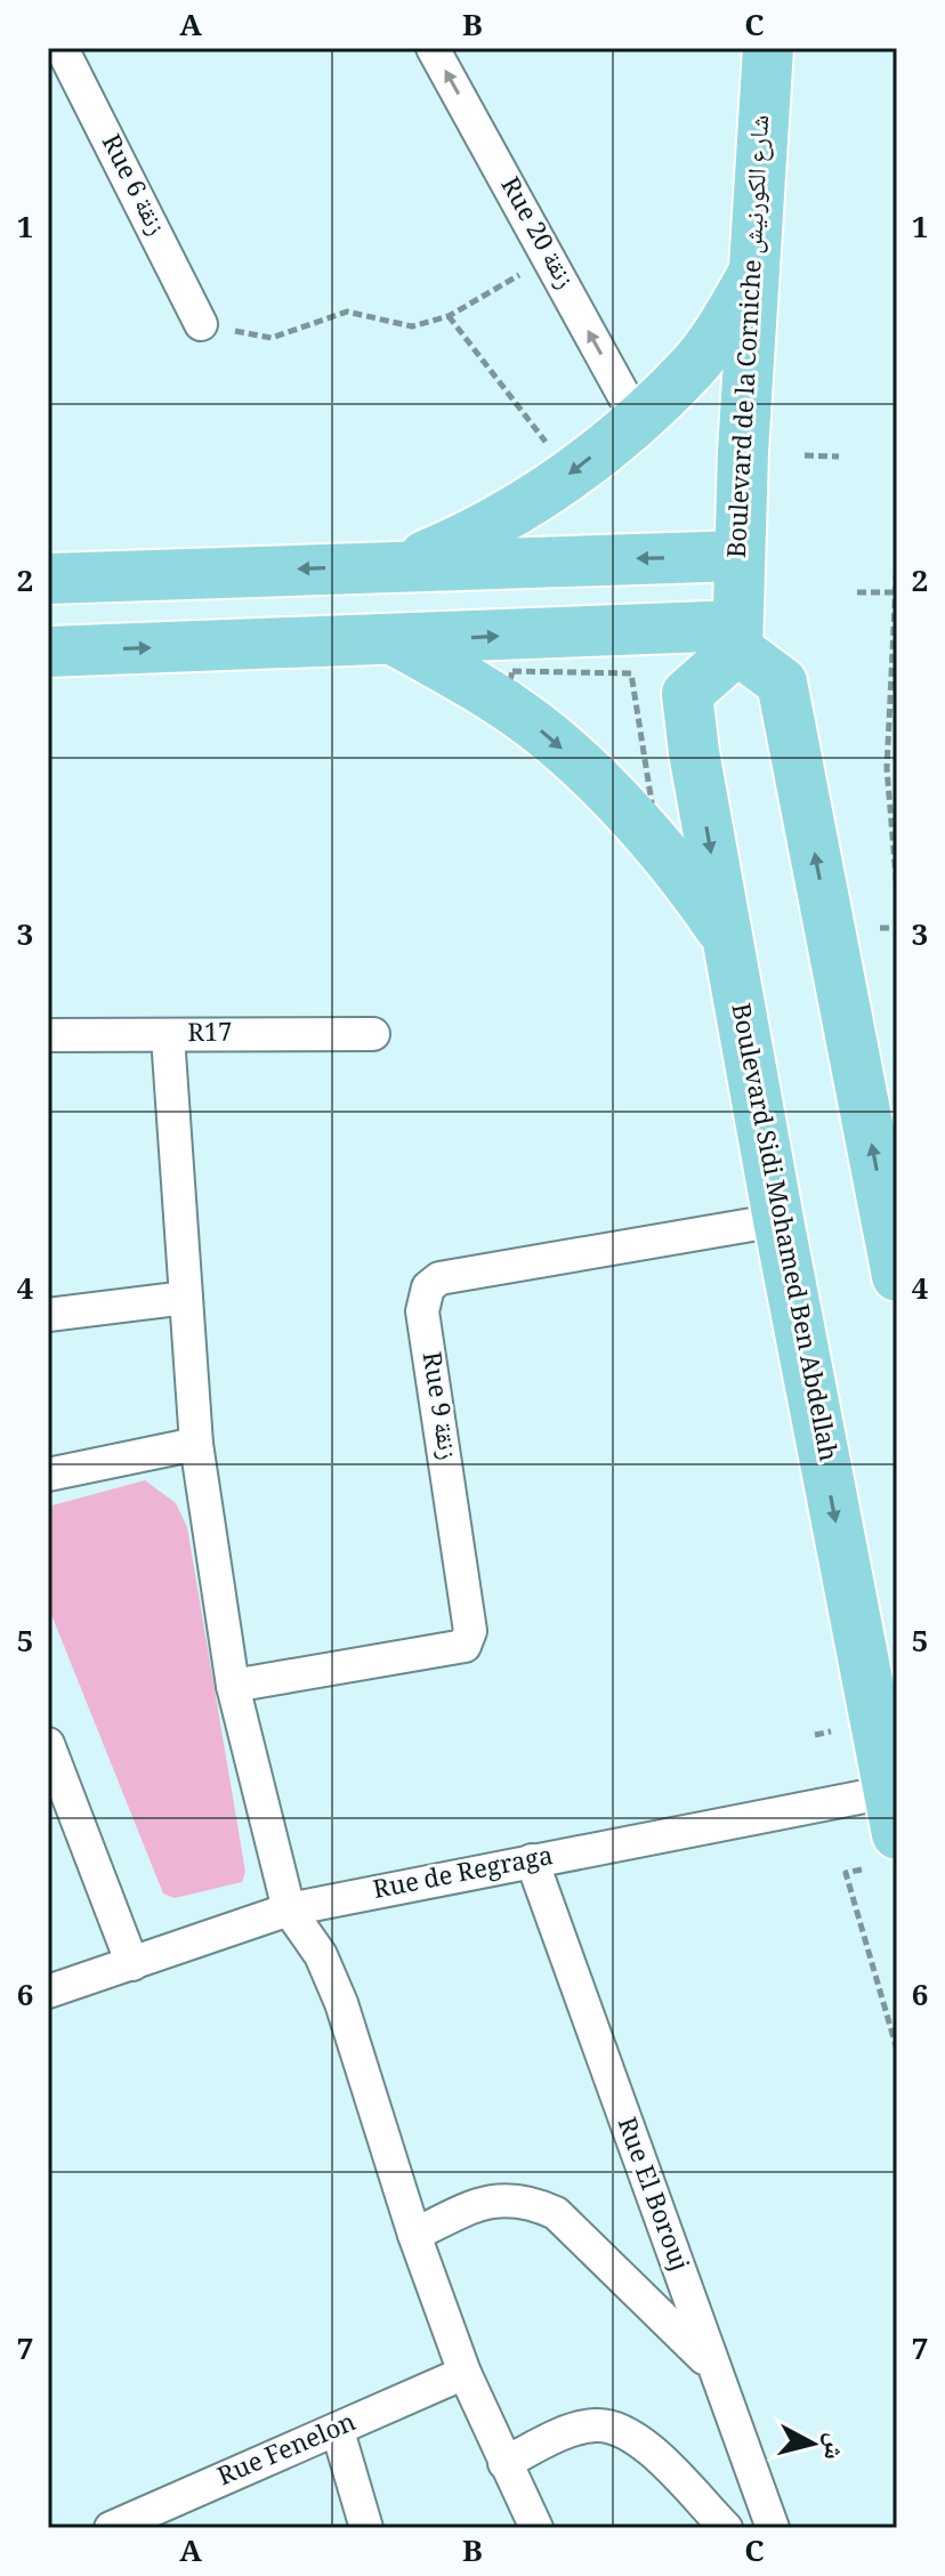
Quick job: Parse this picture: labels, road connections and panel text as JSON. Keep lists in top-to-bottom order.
{
  "streets": {
    "main road": ["Boulevard de la Corniche شارع الكورنيش", "Boulevard Sidi Mohamed Ben Abdellah"],
    "street": [
      "Rue 6 زنقة",
      "Rue 20 زنقة",
      "R17",
      "Rue 9 زنقة",
      "Rue de Regraga",
      "Rue El Borouj",
      "Rue Fenelon"
    ]
  },
  "crossings": [
    ["Boulevard de la Corniche شارع الكورنيش", "Boulevard Sidi Mohamed Ben Abdellah"],
    ["Boulevard Sidi Mohamed Ben Abdellah", "Rue 9 زنقة"],
    ["Boulevard Sidi Mohamed Ben Abdellah", "Rue de Regraga"],
    ["Rue de Regraga", "Rue El Borouj"]
  ],
  "one_way": ["Rue 20 زنقة"],
  "north": "right",
  "grid": {
    "columns": ["A", "B", "C"],
    "rows": [
      "1",
      "2",
      "3",
      "4",
      "5",
      "6",
      "7"
    ]
  }
}
